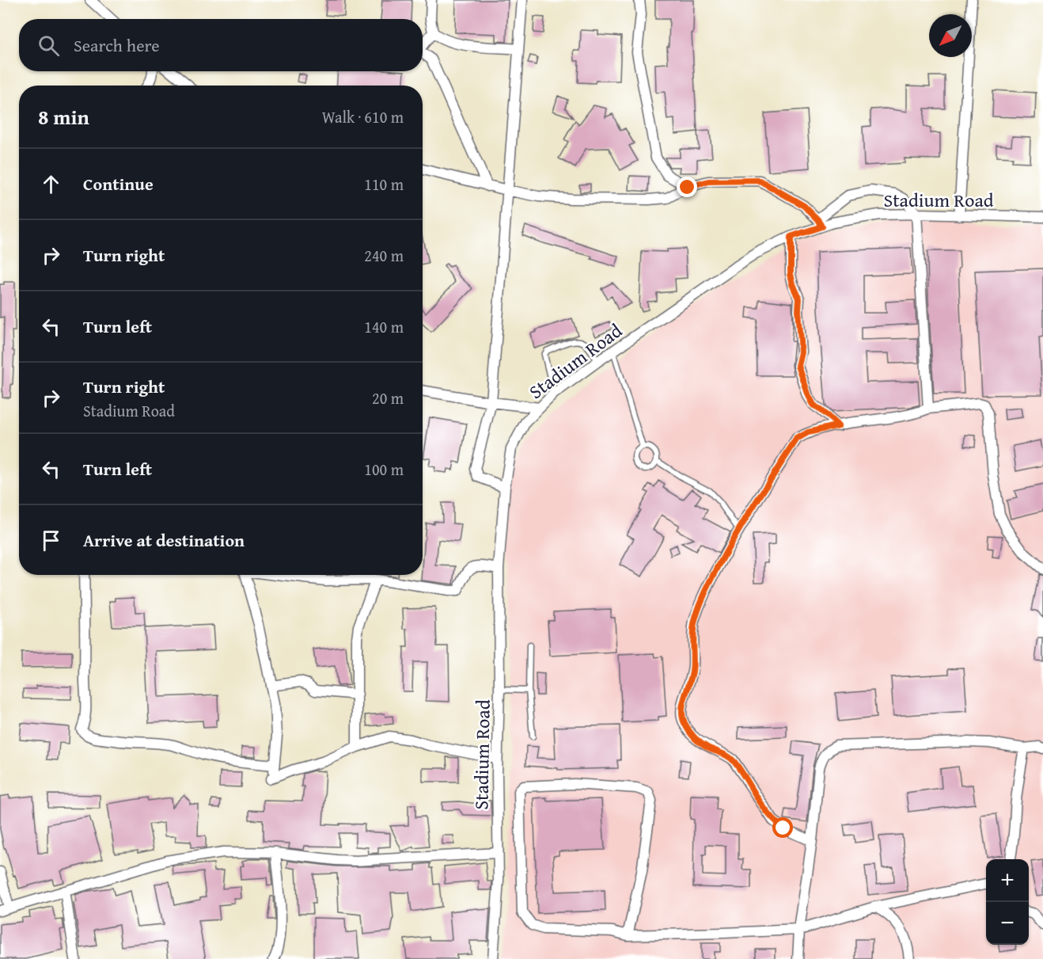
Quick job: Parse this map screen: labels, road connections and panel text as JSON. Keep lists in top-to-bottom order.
{
  "streets": {
    "street": ["Stadium Road"]
  },
  "north": "bottom left",
  "page": {
    "search": "Search here",
    "heading": ["8 min", "Walk · 610 m"],
    "list": [
      ["Continue", "110 m"],
      ["Turn right", "240 m"],
      ["Turn left", "140 m"],
      ["Turn right", "Stadium Road", "20 m"],
      ["Turn left", "100 m"],
      "Arrive at destination"
    ],
    "map_buttons": ["+", "−"]
  }
}
